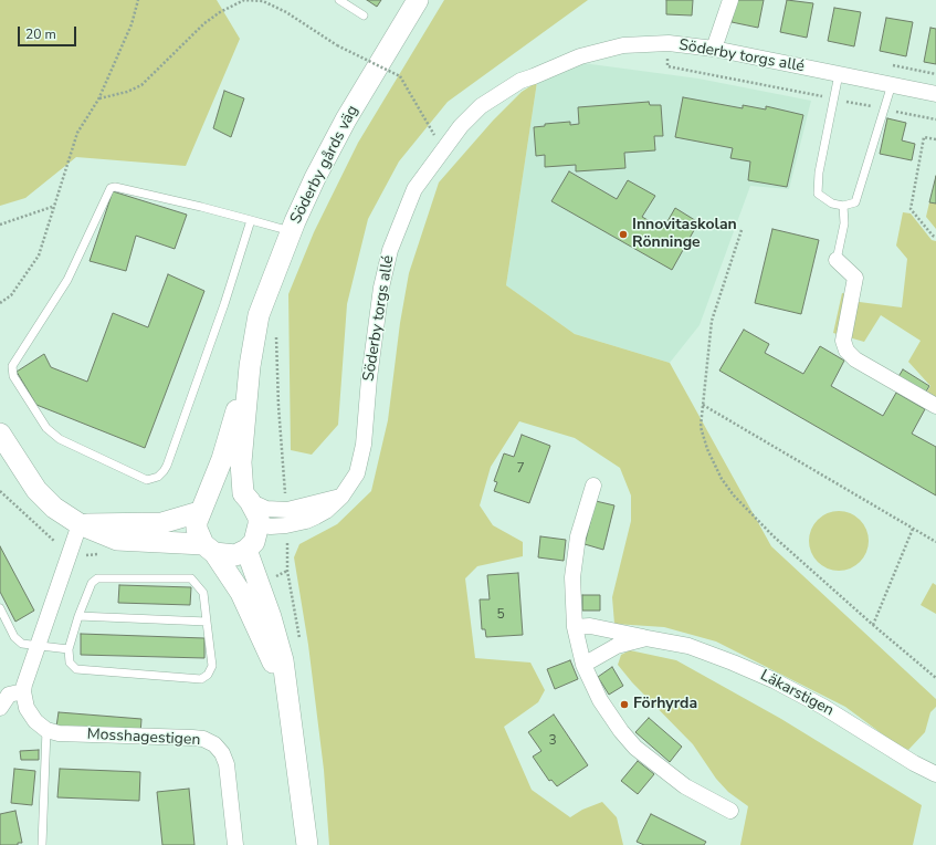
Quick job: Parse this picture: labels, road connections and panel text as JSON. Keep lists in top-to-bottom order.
{
  "streets": {
    "main road": ["Söderby gårds väg"],
    "street": ["Söderby torgs allé", "Läkarstigen", "Mosshagestigen"]
  },
  "crossings": [
    ["Söderby torgs allé", "Söderby gårds väg"]
  ],
  "places": ["Innovitaskolan Rönninge", "Förhyrda"],
  "house_numbers": ["7", "5", "3"],
  "scale_bar": "20 m"
}
